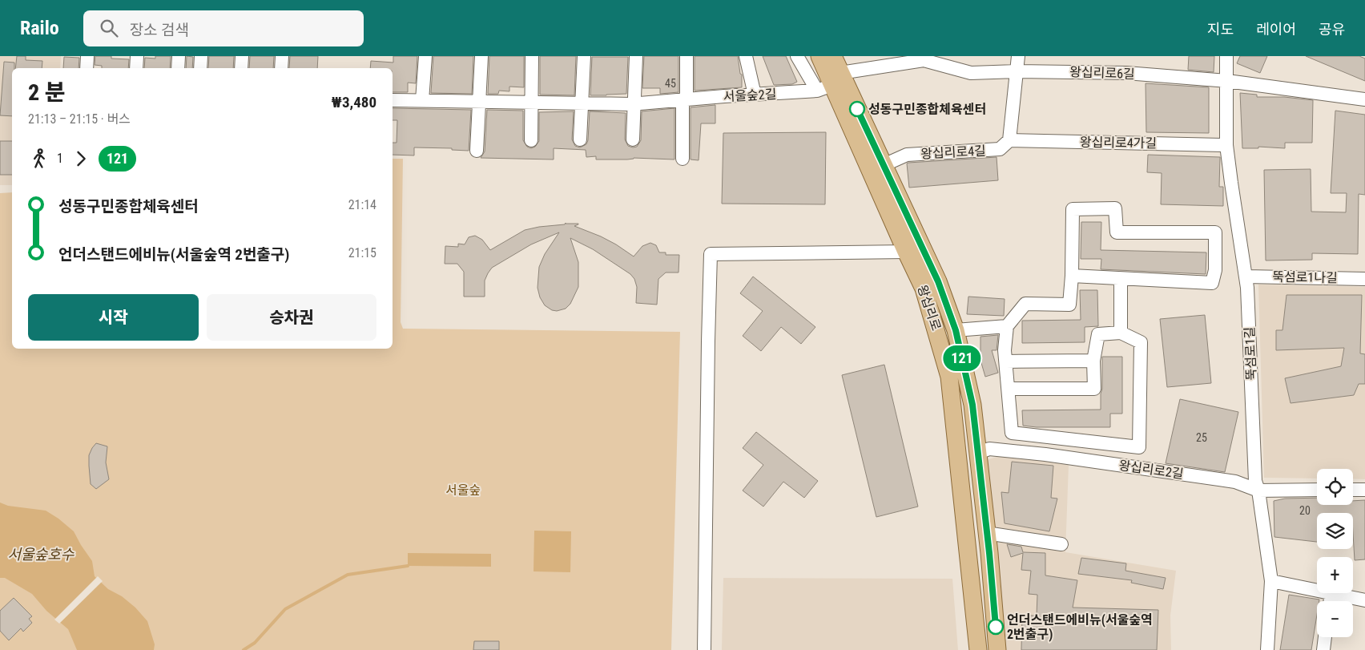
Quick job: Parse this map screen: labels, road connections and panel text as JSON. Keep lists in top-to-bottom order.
{
  "streets": {
    "main road": ["왕십리로"],
    "street": [
      "왕십리로6길",
      "서울숲2길",
      "왕십리로4가길",
      "왕십리로4길",
      "뚝섬로1나길",
      "뚝섬로1길",
      "왕십리로2길"
    ]
  },
  "crossings": [
    ["왕십리로6길", "서울숲2길"],
    ["왕십리로6길", "왕십리로"],
    ["왕십리로6길", "뚝섬로1길"],
    ["서울숲2길", "왕십리로"],
    ["왕십리로4가길", "왕십리로4길"],
    ["왕십리로4가길", "뚝섬로1길"],
    ["왕십리로4길", "왕십리로"],
    ["뚝섬로1나길", "뚝섬로1길"],
    ["왕십리로", "왕십리로2길"],
    ["뚝섬로1길", "왕십리로2길"]
  ],
  "water": ["서울숲호수"],
  "parks": ["서울숲"],
  "places": ["성동구민종합체육센터", "언더스탠드에비뉴(서울숲역 2번출구)"],
  "lines": ["bus line 121"],
  "house_numbers": ["45", "25", "20"],
  "page": {
    "header": "Railo",
    "search": "장소 검색",
    "nav": ["지도", "레이어", "공유"],
    "on_map": "121",
    "heading": ["2 분", "21:13 – 21:15 · 버스", "₩3,480"],
    "legs": ["1", "121"],
    "list": [
      {
        "name": "성동구민종합체육센터",
        "value": "21:14"
      },
      {
        "name": "언더스탠드에비뉴(서울숲역 2번출구)",
        "value": "21:15"
      }
    ],
    "buttons": ["시작", "승차권"],
    "map_buttons": ["+", "−"]
  }
}
